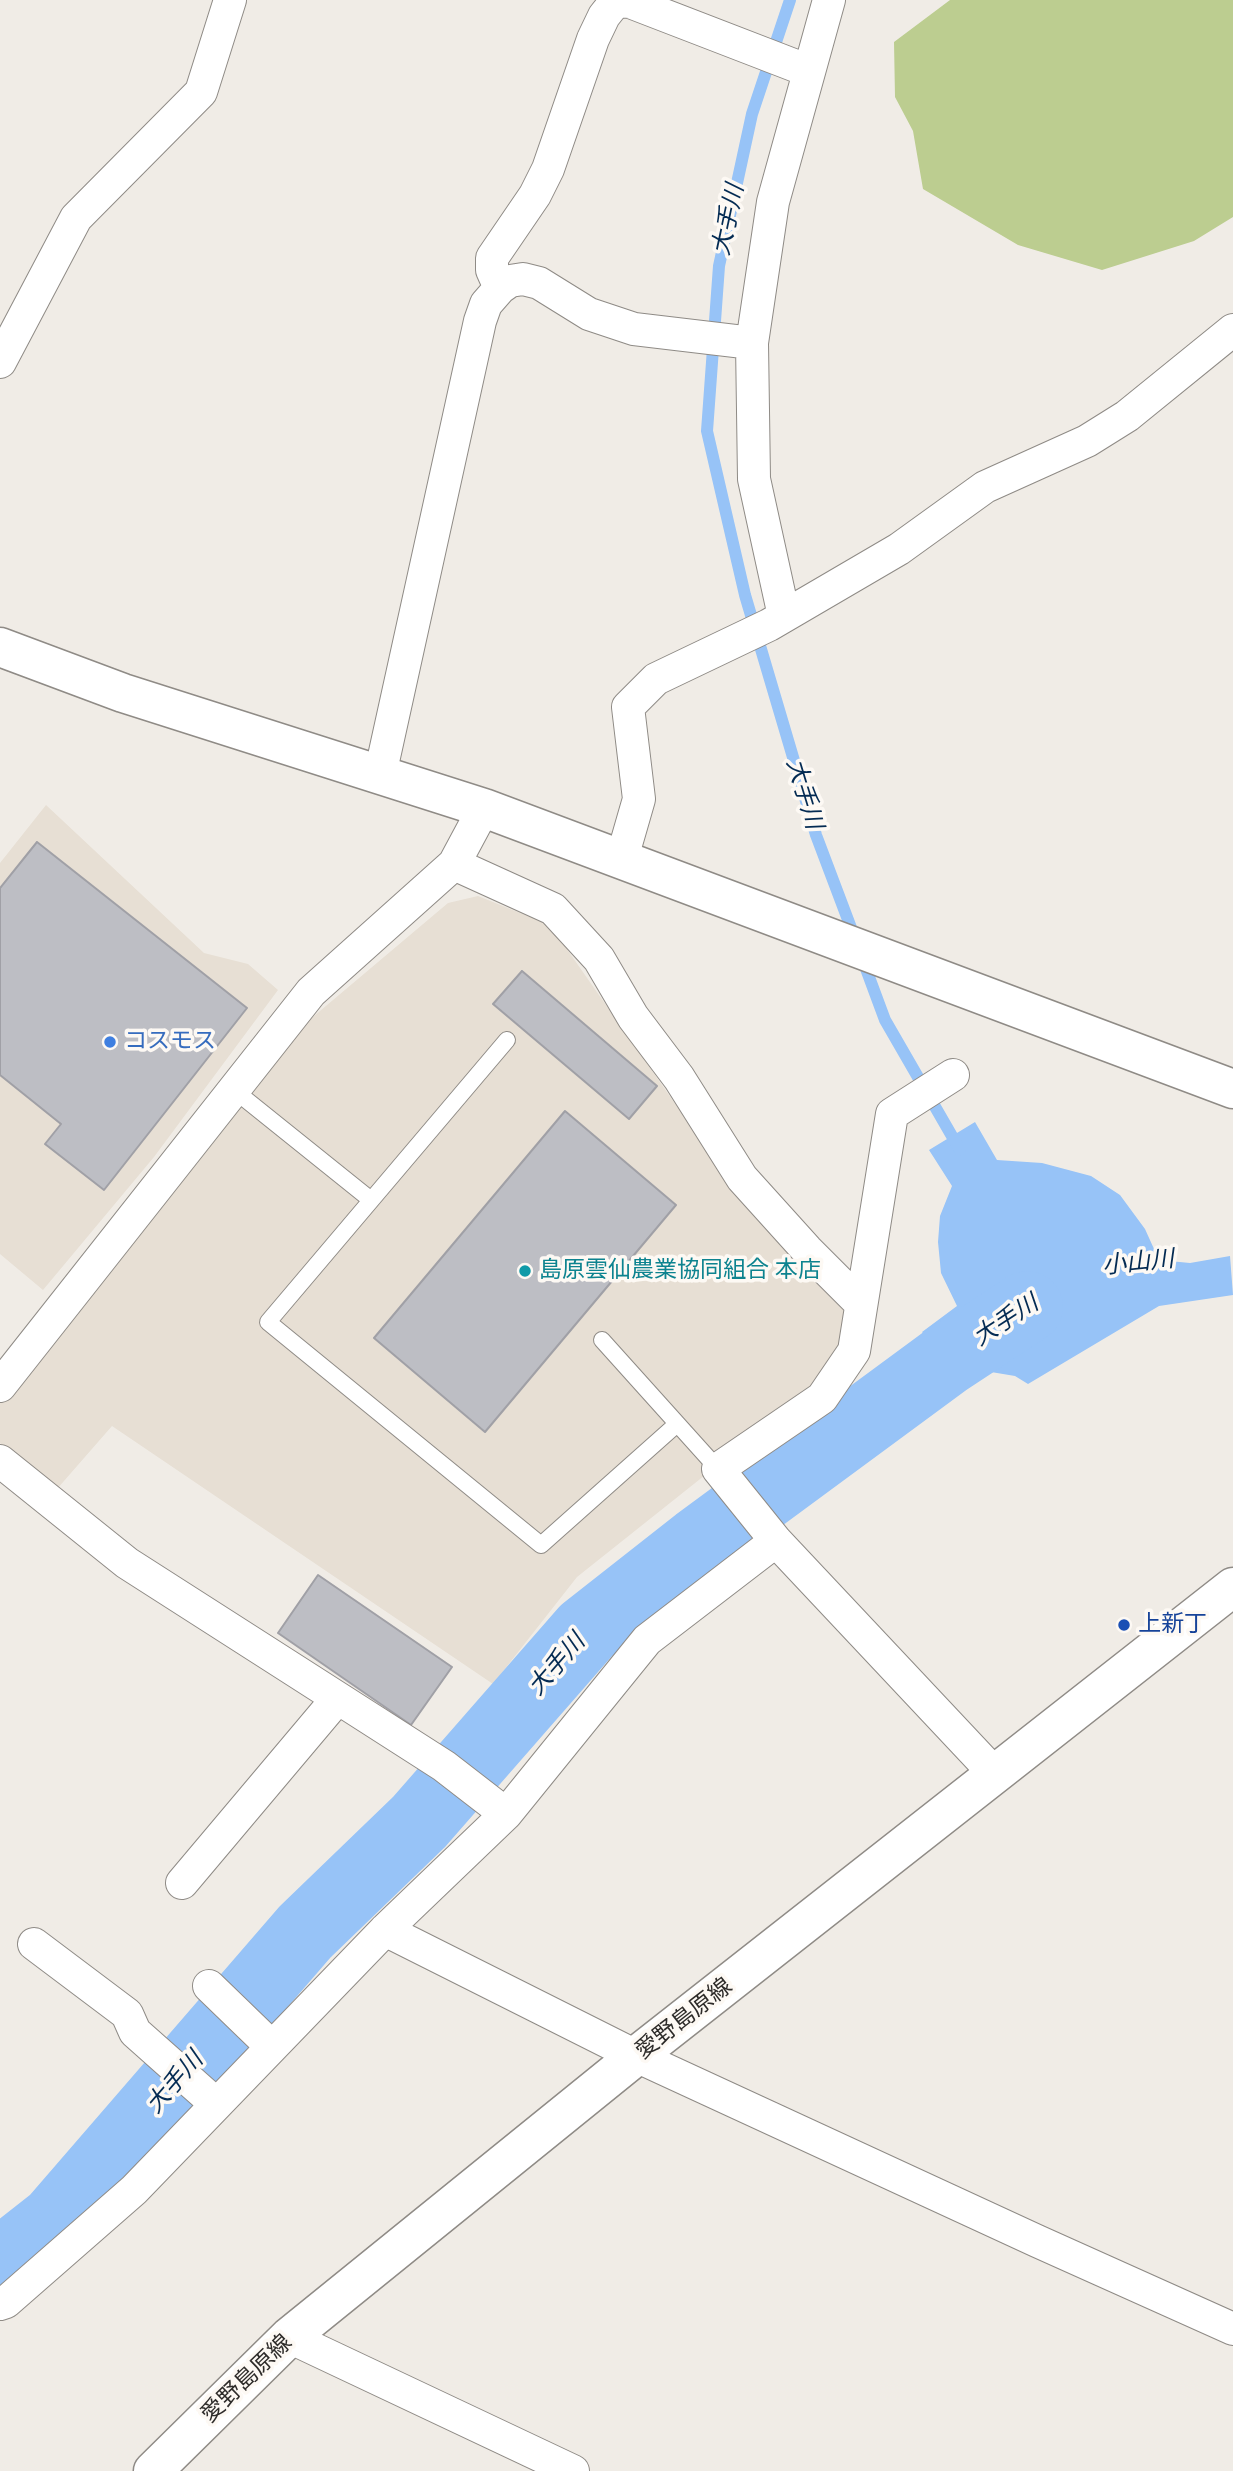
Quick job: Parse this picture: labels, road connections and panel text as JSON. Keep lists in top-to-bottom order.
{
  "streets": {
    "main road": ["愛野島原線"]
  },
  "water": ["大手川", "小山川"],
  "places": ["コスモス", "島原雲仙農業協同組合 本店", "上新丁"]
}
